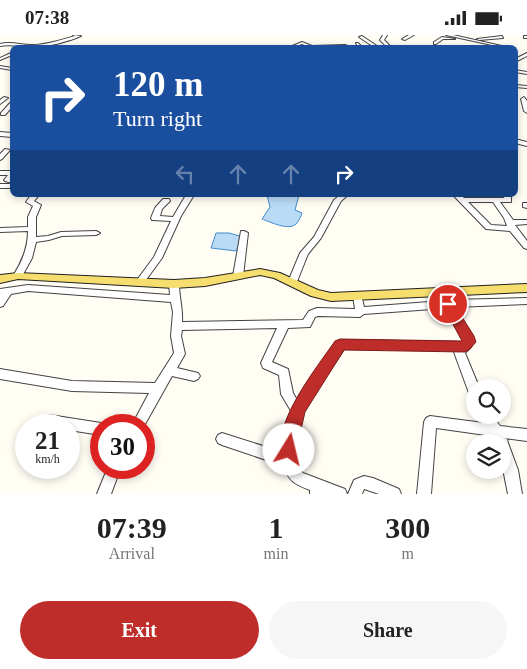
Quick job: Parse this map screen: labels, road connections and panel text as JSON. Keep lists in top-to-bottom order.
{
  "page": {
    "status": "07:38",
    "turn": ["120 m", "Turn right"],
    "speed": "21 km/h",
    "limit": "30",
    "eta": [
      "07:39",
      "Arrival",
      "1",
      "min",
      "300",
      "m"
    ],
    "buttons": ["Exit", "Share"]
  }
}
